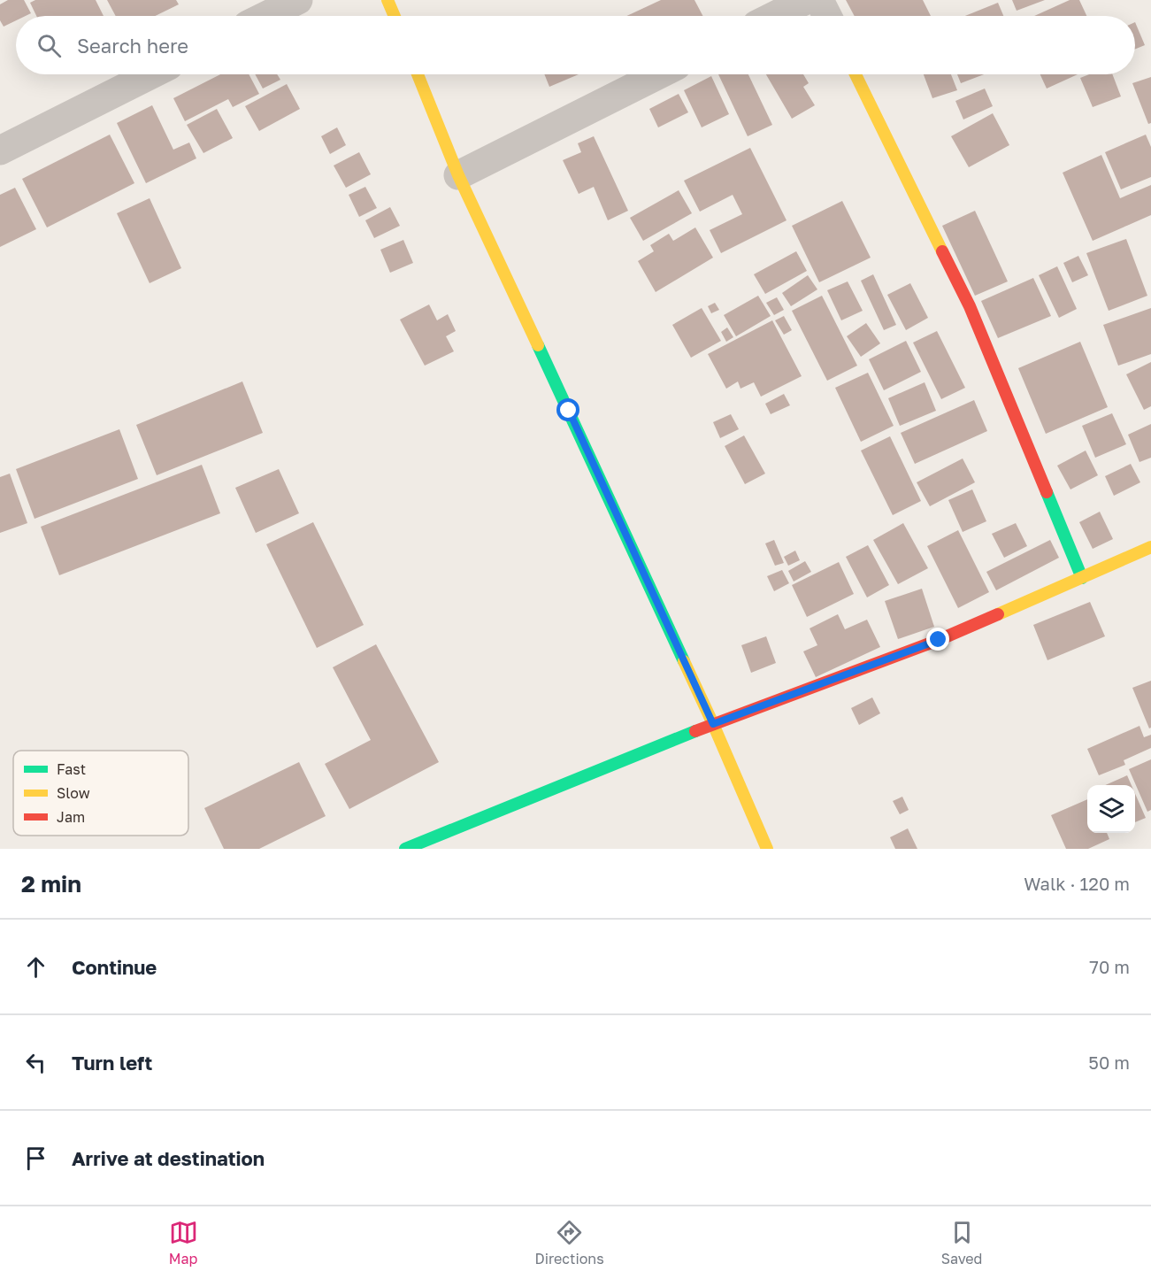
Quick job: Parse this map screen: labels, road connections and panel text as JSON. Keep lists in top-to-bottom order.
{
  "legend": ["Fast", "Slow", "Jam"],
  "page": {
    "search": "Search here",
    "heading": ["2 min", "Walk · 120 m"],
    "list": [
      ["Continue", "70 m"],
      ["Turn left", "50 m"],
      "Arrive at destination"
    ],
    "nav": ["Map", "Directions", "Saved"]
  }
}
